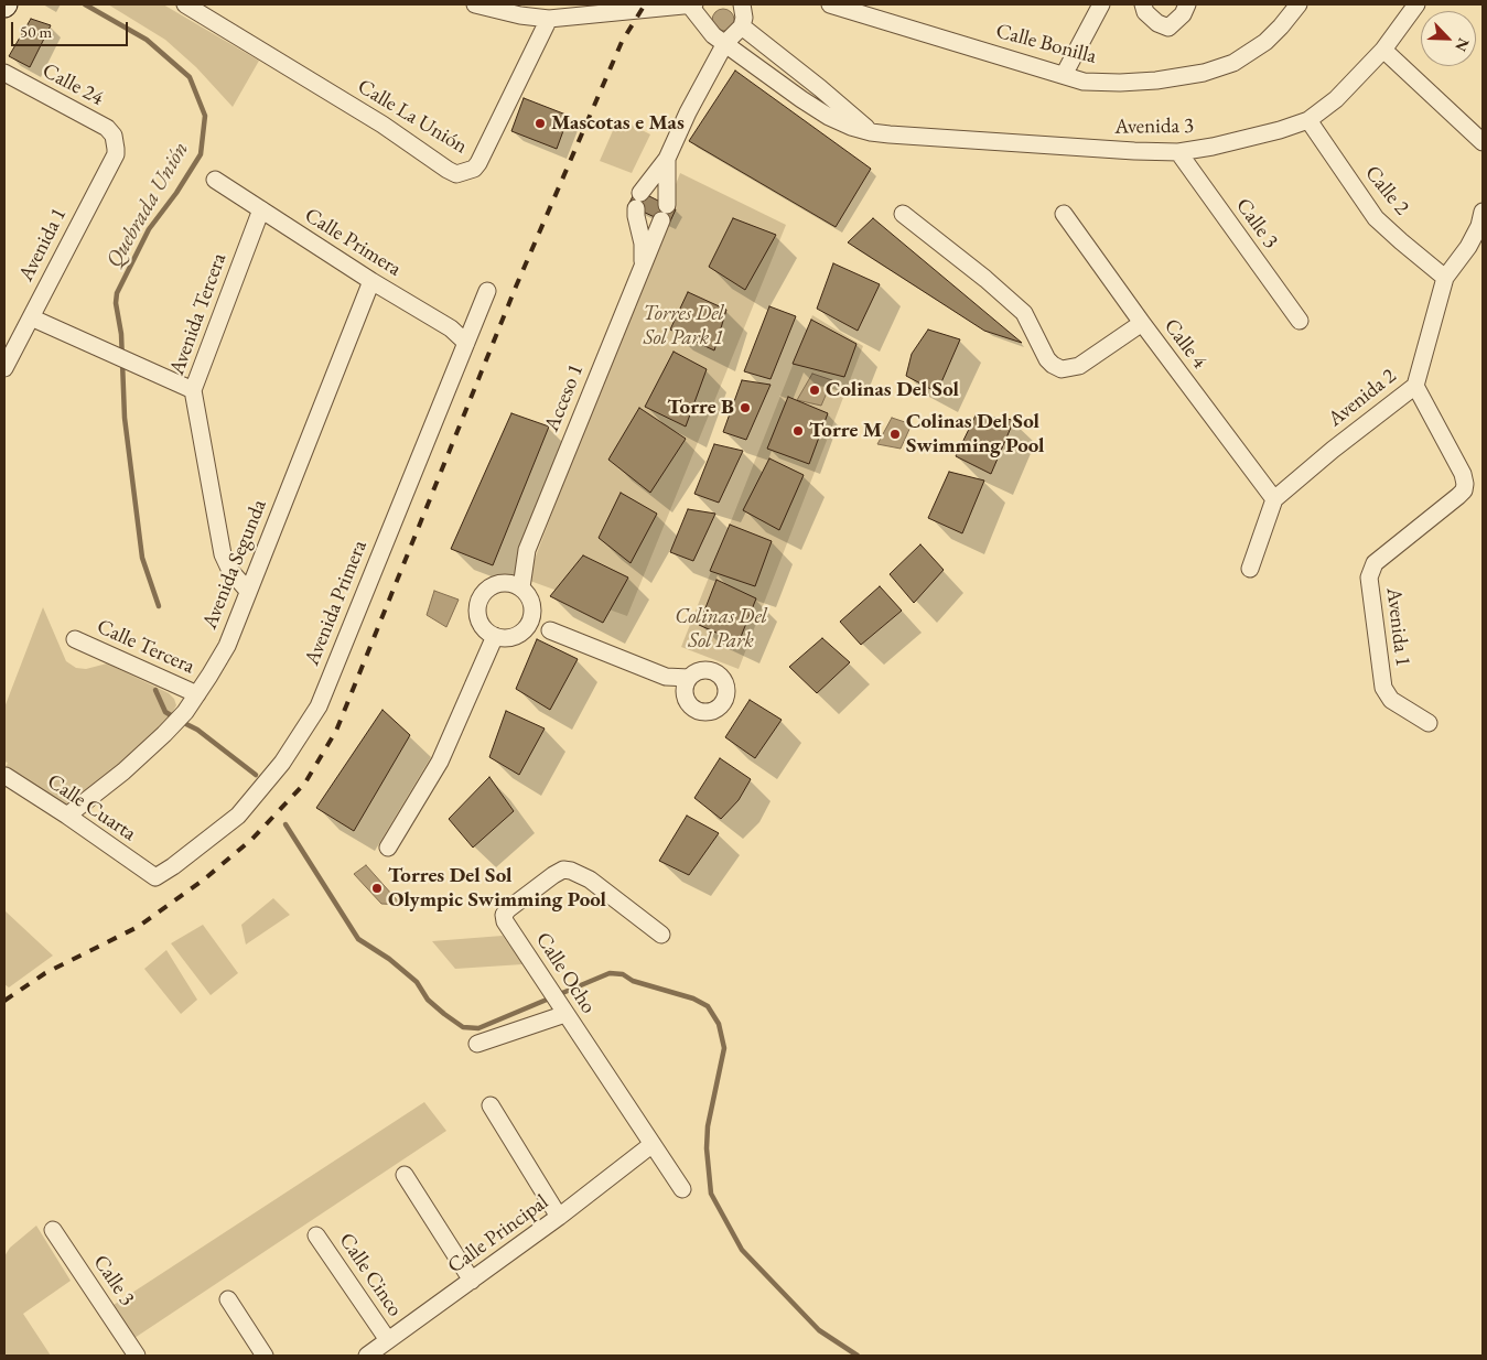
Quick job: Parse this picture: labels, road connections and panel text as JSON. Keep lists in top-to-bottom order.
{
  "streets": {
    "street": [
      "Calle Bonilla",
      "Calle 24",
      "Calle La Unión",
      "Avenida 3",
      "Calle 2",
      "Calle 3",
      "Calle Primera",
      "Avenida 1",
      "Avenida Tercera",
      "Calle 4",
      "Acceso 1",
      "Avenida 2",
      "Avenida Segunda",
      "Avenida Primera",
      "Calle Tercera",
      "Calle Cuarta",
      "Calle Ocho",
      "Calle Principal",
      "Calle Cinco"
    ]
  },
  "crossings": [
    ["Calle 24", "Avenida 1"],
    ["Avenida 3", "Calle 2"],
    ["Avenida 3", "Calle 3"],
    ["Avenida 3", "Acceso 1"],
    ["Calle 2", "Avenida 2"],
    ["Calle Primera", "Avenida Tercera"],
    ["Calle Primera", "Avenida Segunda"],
    ["Calle Primera", "Avenida Primera"],
    ["Avenida 1", "Avenida 2"],
    ["Avenida Tercera", "Avenida Segunda"],
    ["Calle 4", "Avenida 2"],
    ["Avenida Segunda", "Calle Tercera"],
    ["Avenida Segunda", "Calle Cuarta"],
    ["Avenida Primera", "Calle Cuarta"],
    ["Calle Ocho", "Calle Principal"],
    ["Calle Principal", "Calle Cinco"]
  ],
  "water": ["Quebrada Unión"],
  "parks": ["Torres Del Sol Park 1", "Colinas Del Sol Park"],
  "places": [
    "Mascotas e Mas",
    "Colinas Del Sol",
    "Torre B",
    "Torre M",
    "Colinas Del Sol Swimming Pool",
    "Torres Del Sol Olympic Swimming Pool"
  ],
  "scale_bar": "50 m",
  "north": "bottom right"
}
